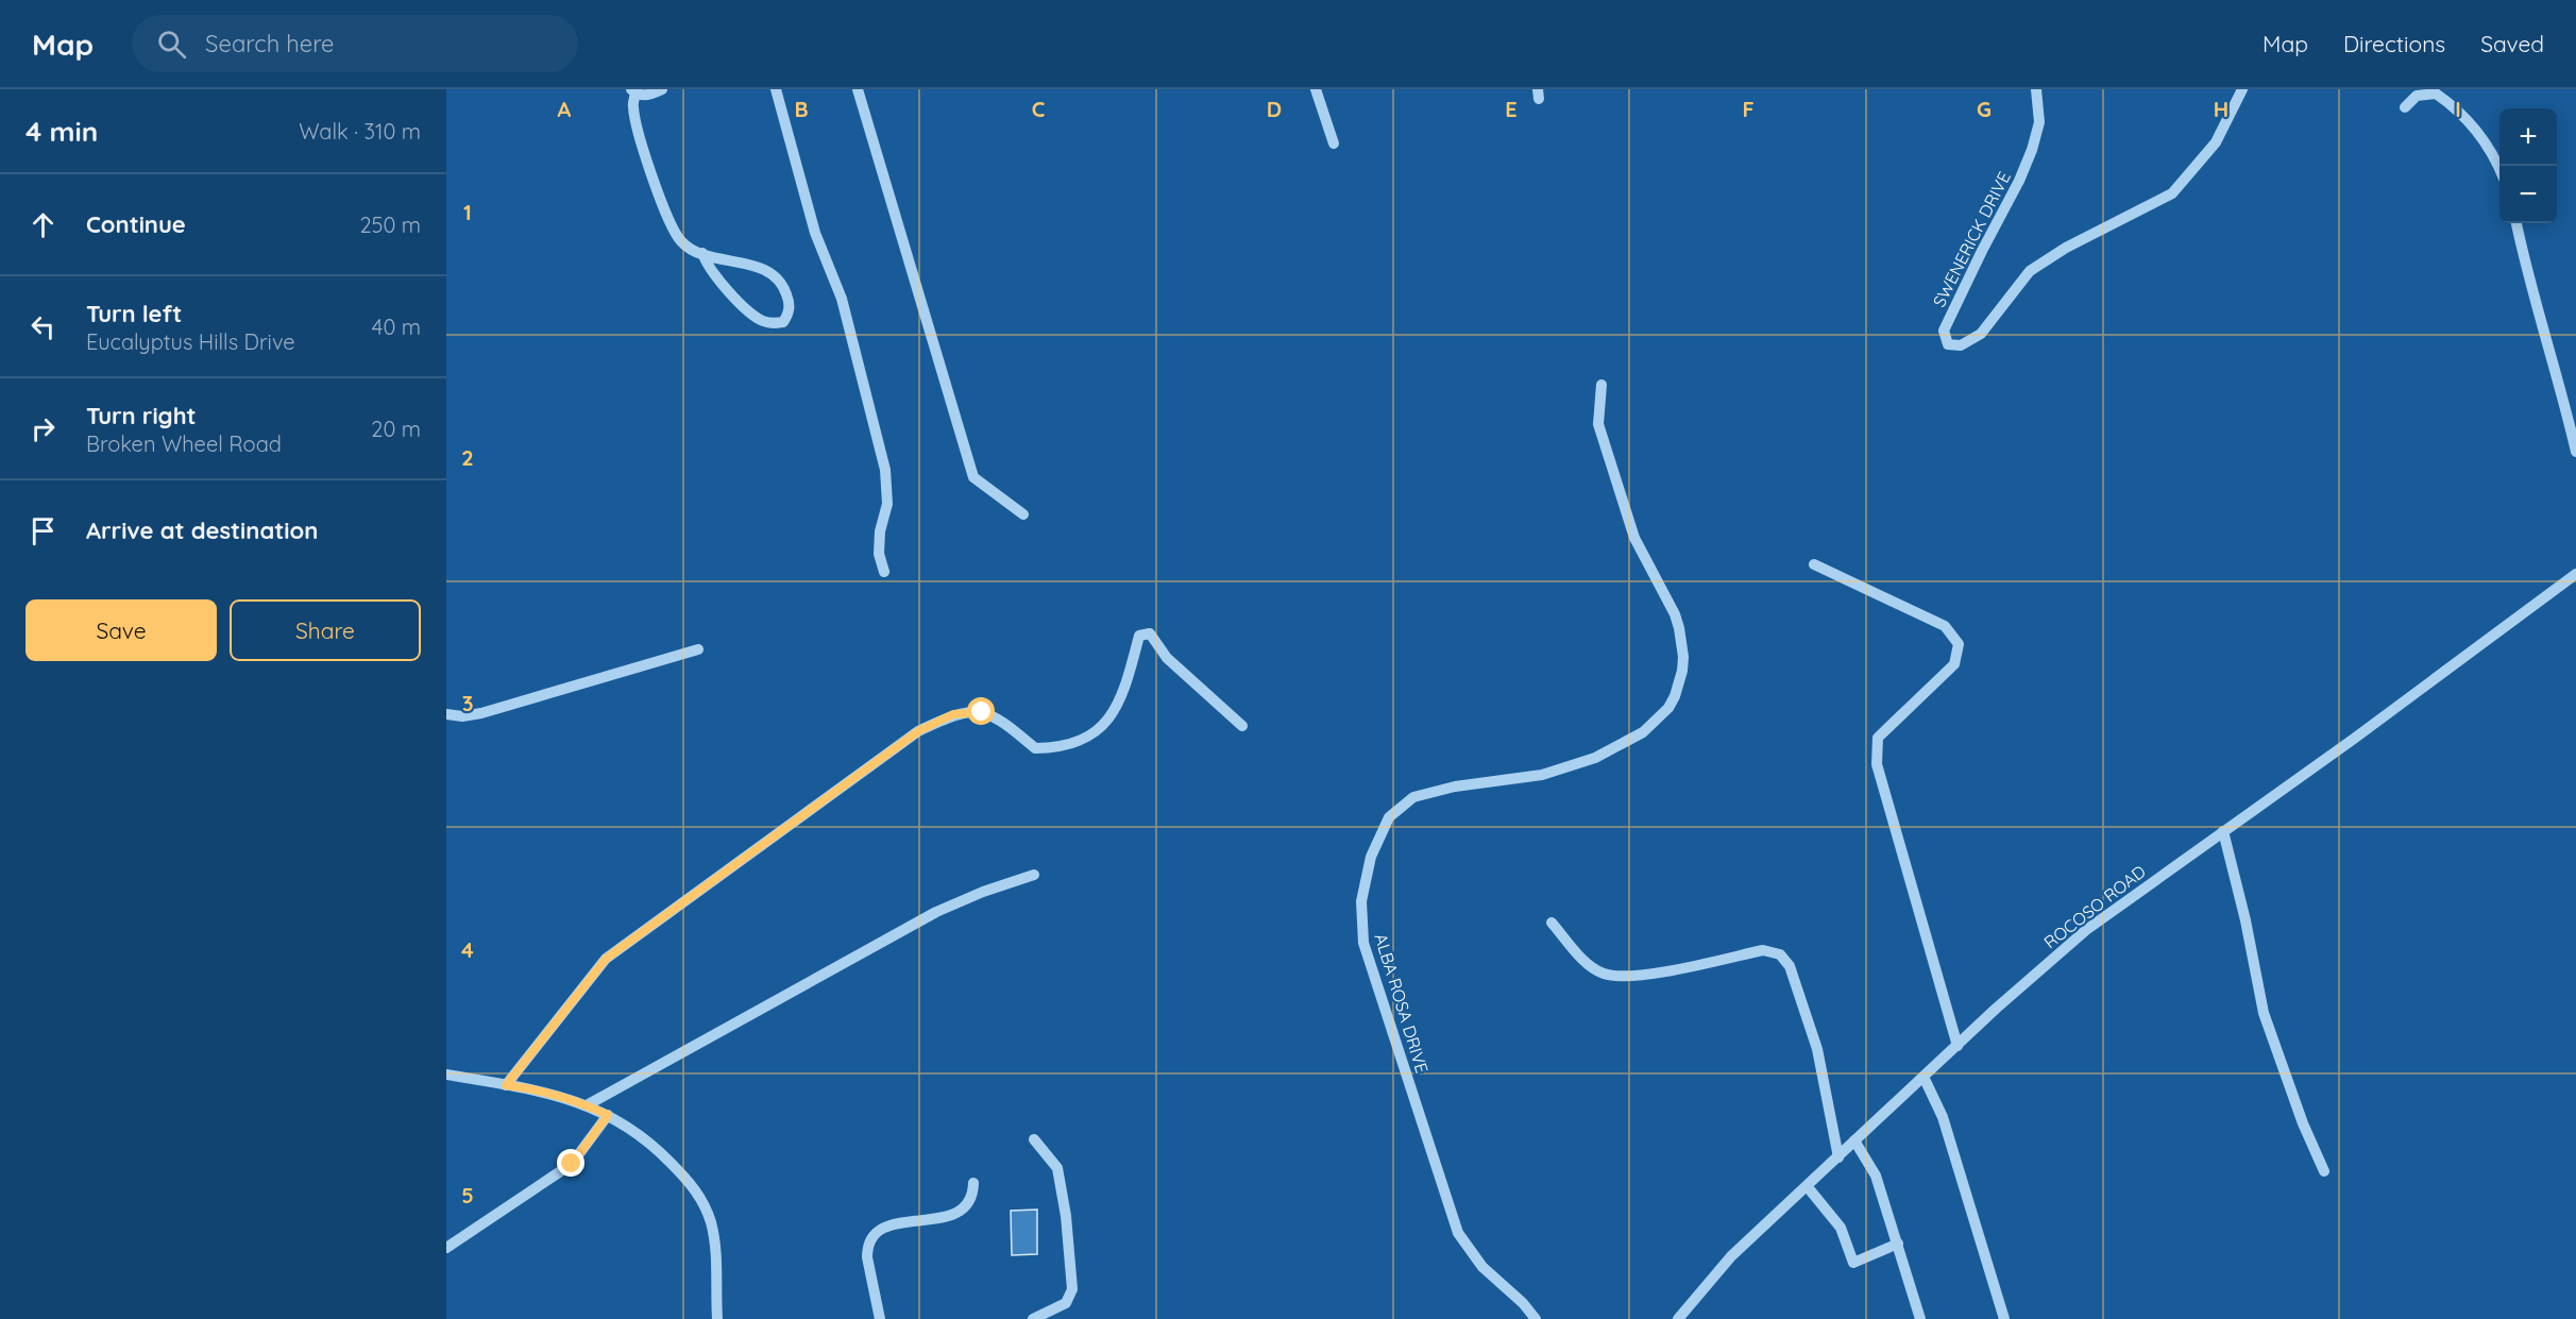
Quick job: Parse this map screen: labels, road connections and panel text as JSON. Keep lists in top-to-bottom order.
{
  "streets": {
    "street": ["SWENERICK DRIVE", "ROCOSO ROAD", "ALBA ROSA DRIVE"]
  },
  "page": {
    "header": "Map",
    "search": "Search here",
    "nav": ["Map", "Directions", "Saved"],
    "heading": ["4 min", "Walk · 310 m"],
    "map_buttons": ["+", "−"],
    "list": [
      ["Continue", "250 m"],
      ["Turn left", "Eucalyptus Hills Drive", "40 m"],
      ["Turn right", "Broken Wheel Road", "20 m"],
      "Arrive at destination"
    ],
    "buttons": ["Save", "Share"]
  },
  "grid": {
    "columns": [
      "A",
      "B",
      "C",
      "D",
      "E",
      "F",
      "G",
      "H",
      "I"
    ],
    "rows": [
      "1",
      "2",
      "3",
      "4",
      "5"
    ]
  }
}
